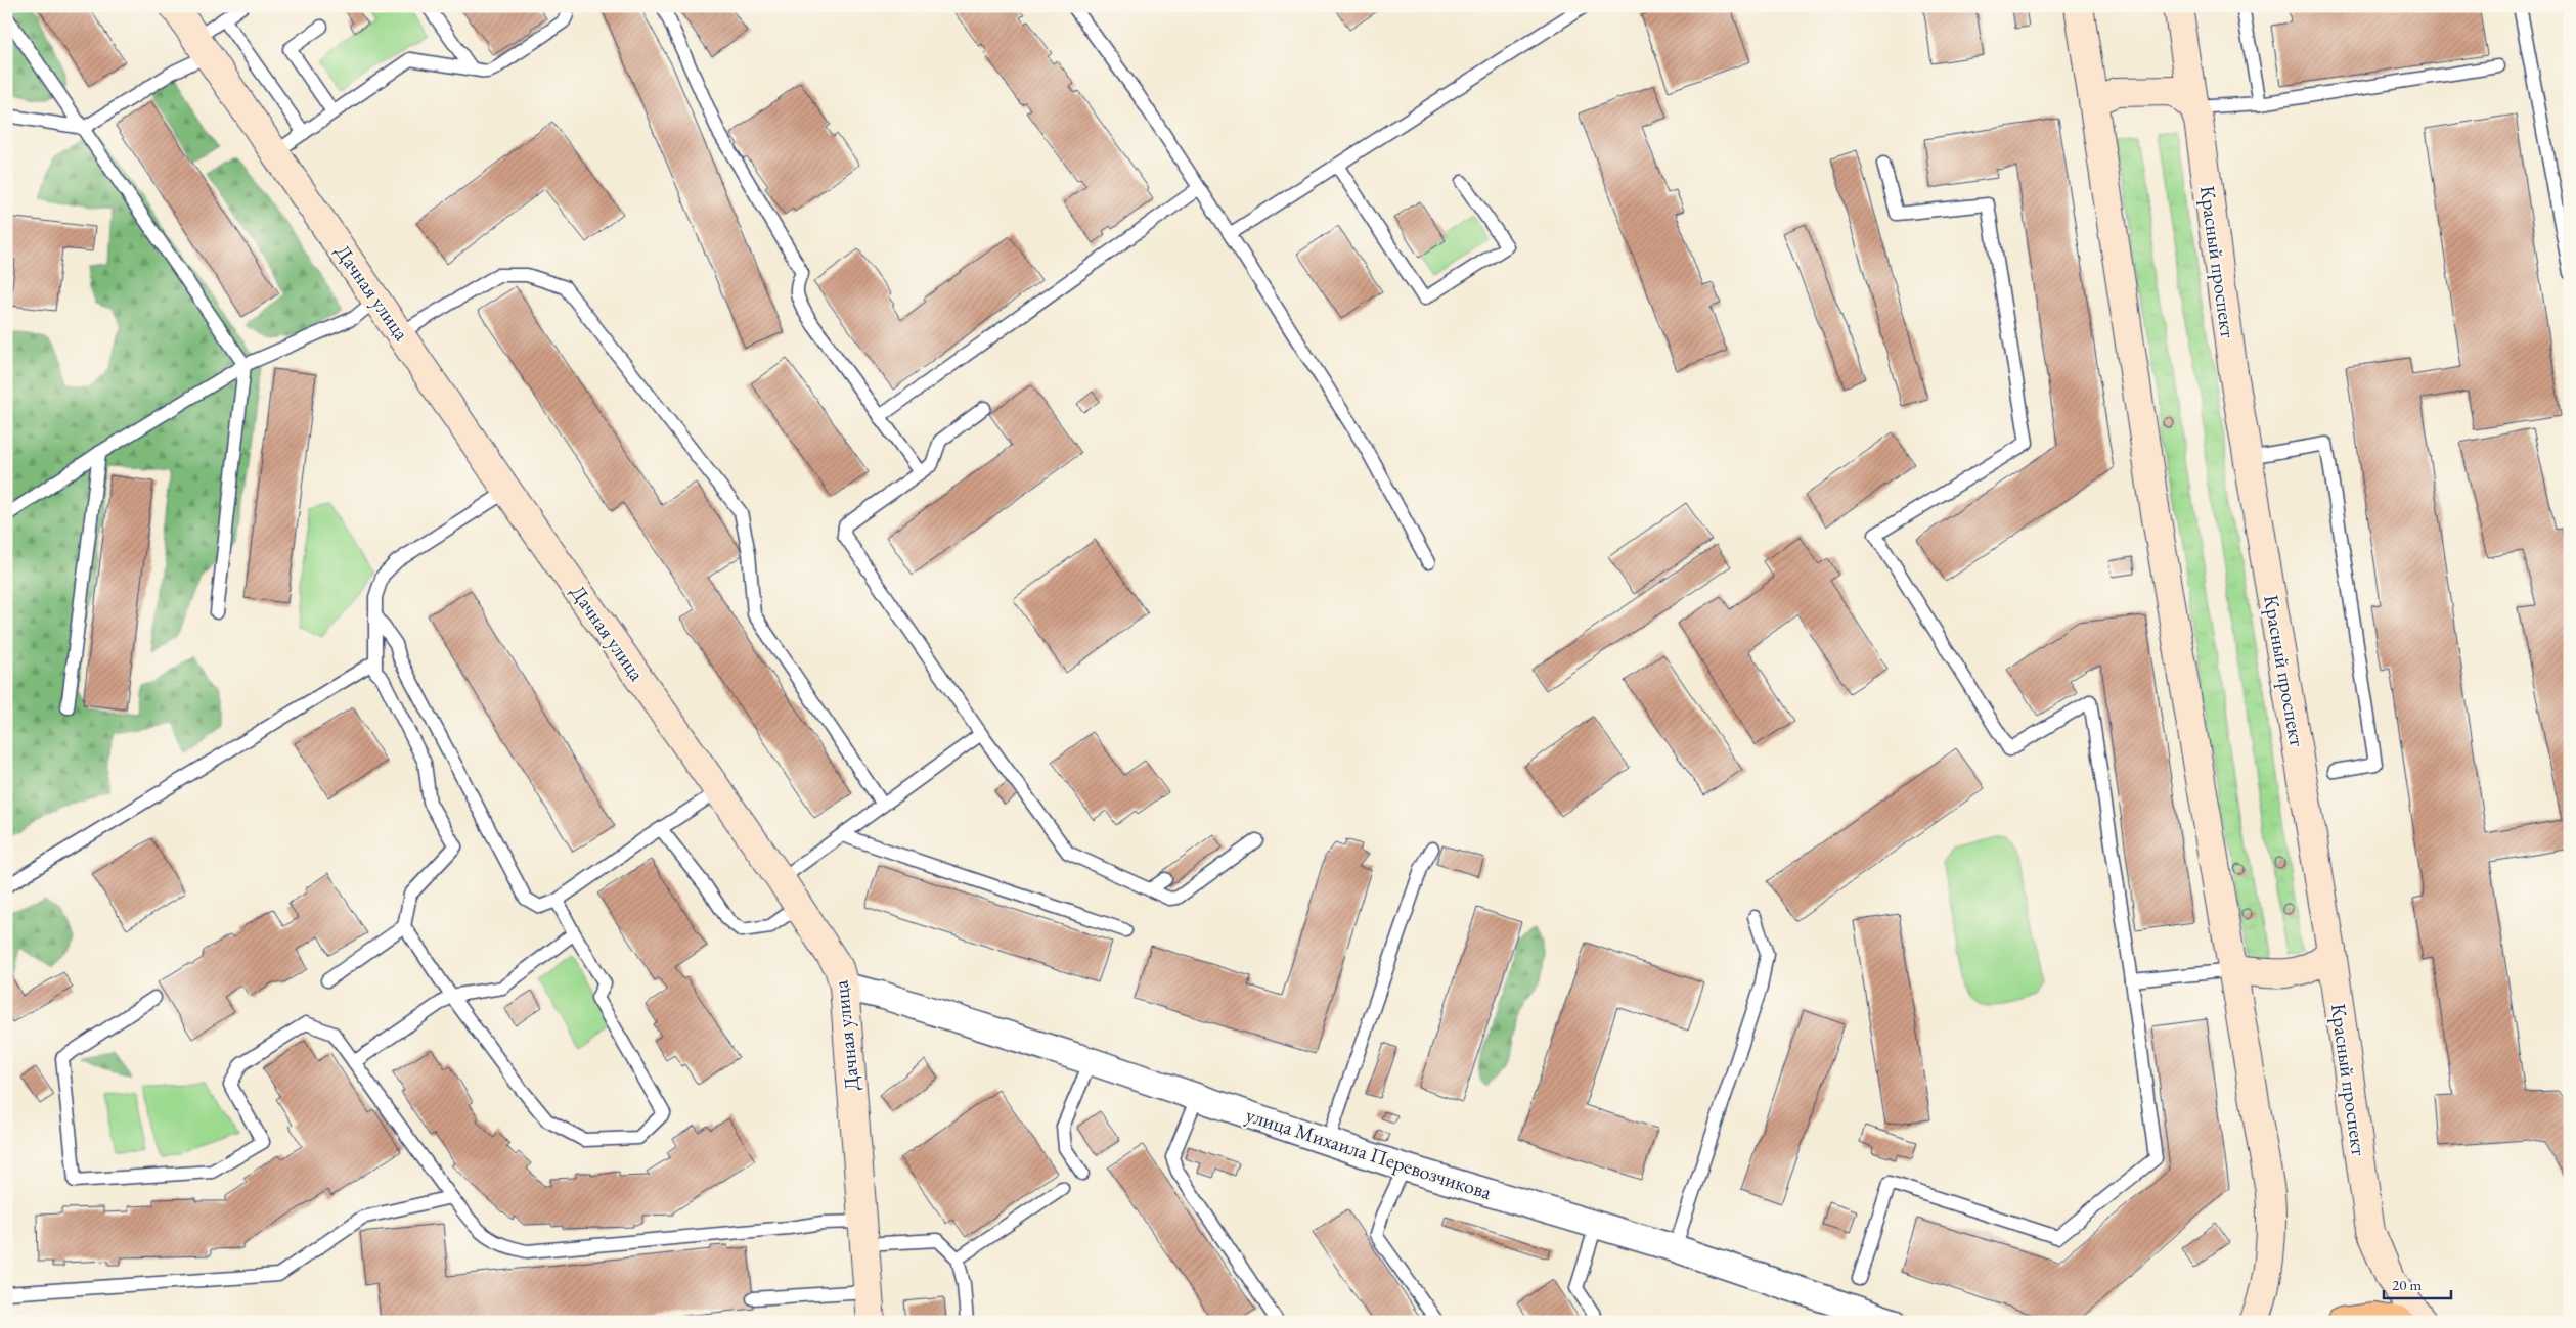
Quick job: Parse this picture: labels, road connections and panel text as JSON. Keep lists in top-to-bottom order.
{
  "streets": {
    "main road": ["Красный проспект", "Дачная улица"],
    "street": ["улица Михаила Перевозчикова"]
  },
  "crossings": [
    ["Дачная улица", "улица Михаила Перевозчикова"]
  ],
  "scale_bar": "20 m"
}
